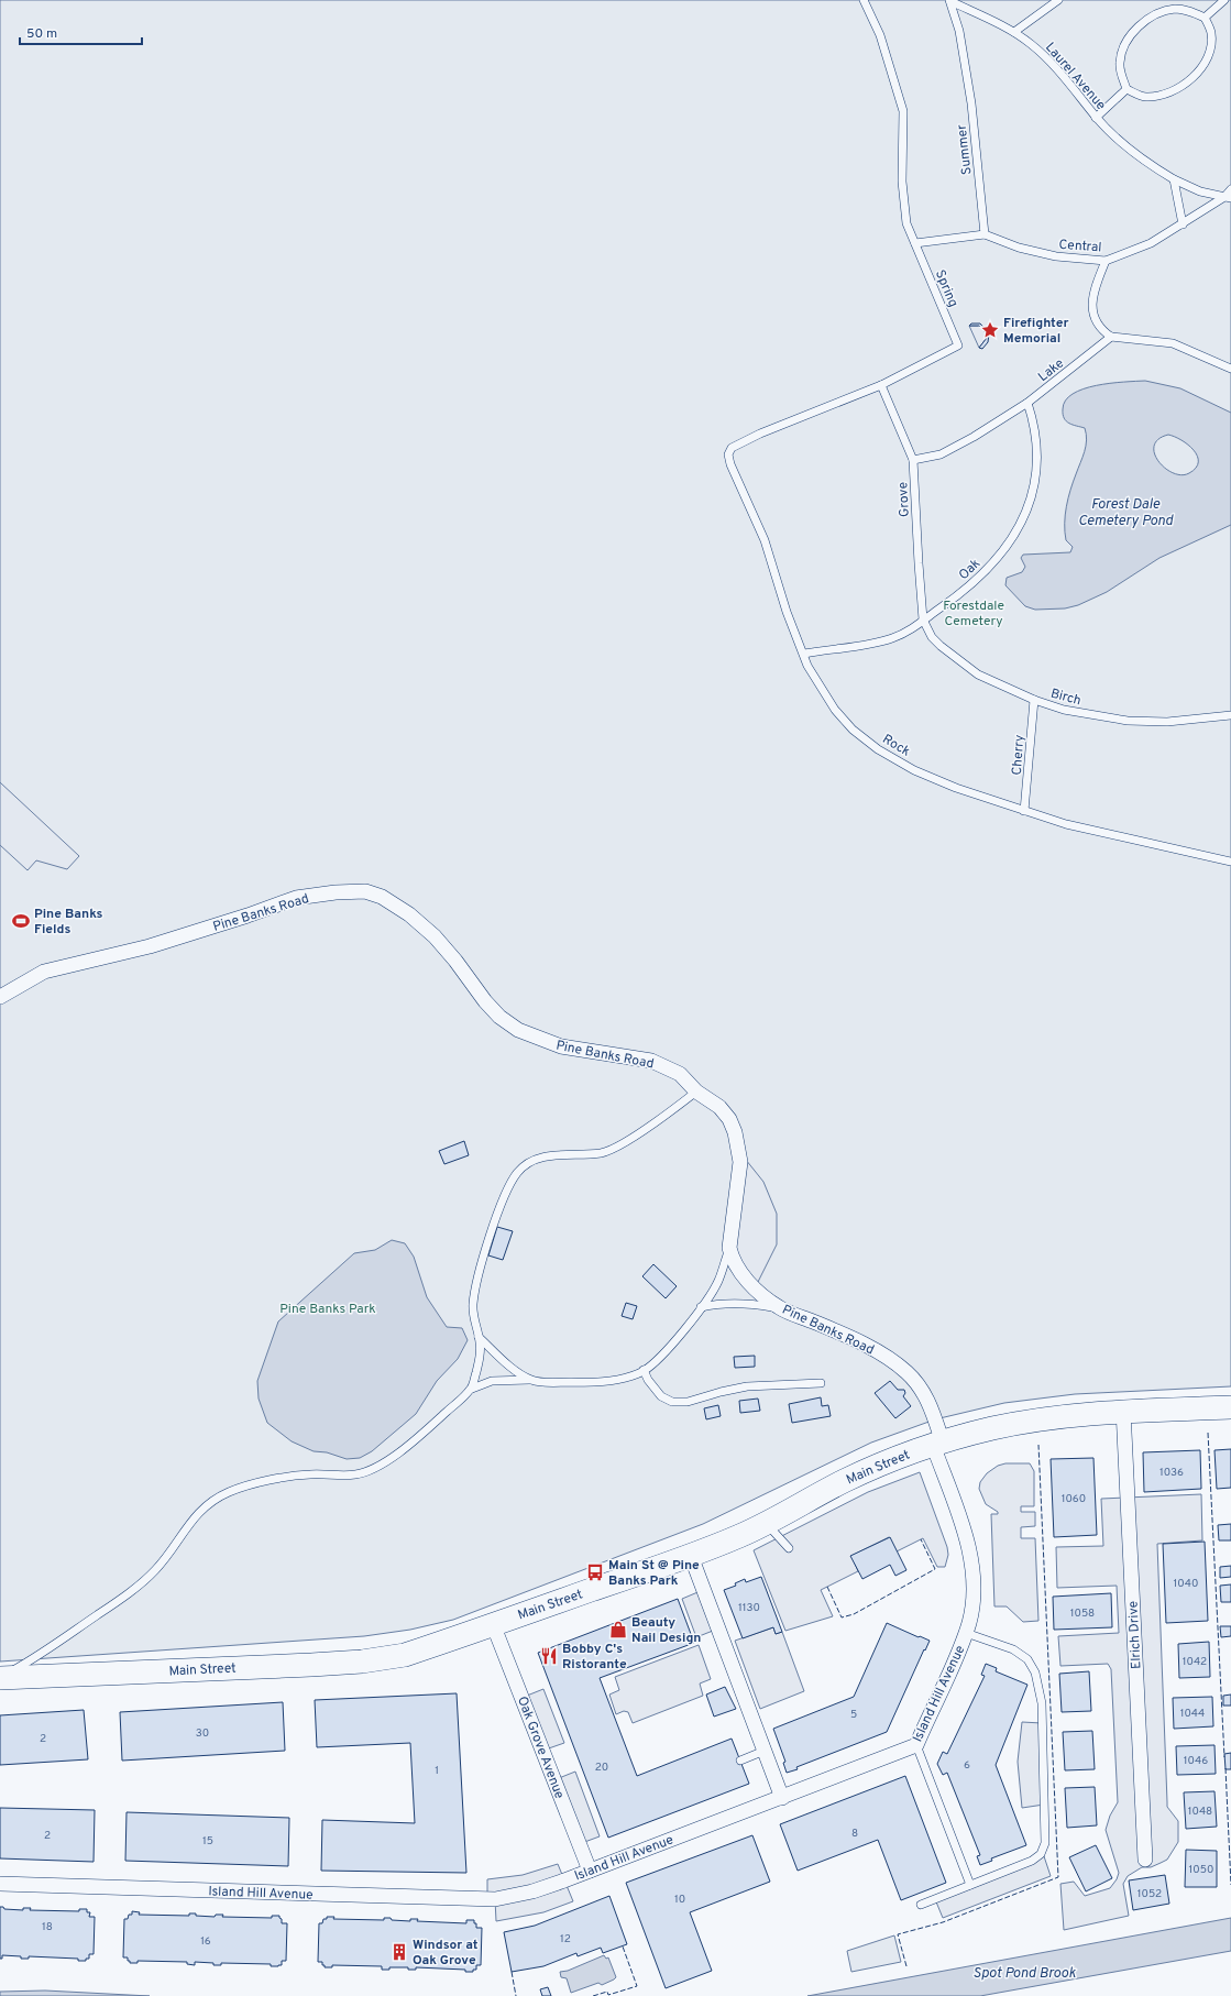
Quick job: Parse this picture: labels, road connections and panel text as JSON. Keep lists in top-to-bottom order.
{
  "streets": {
    "main road": ["Main Street"],
    "street": [
      "Pine Banks Road",
      "Elrich Drive",
      "Island Hill Avenue",
      "Oak Grove Avenue"
    ],
    "lane": [
      "Laurel Avenue",
      "Summer",
      "Central",
      "Spring",
      "Lake",
      "Grove",
      "Oak",
      "Birch",
      "Rock",
      "Cherry"
    ]
  },
  "crossings": [
    ["Laurel Avenue", "Summer"],
    ["Laurel Avenue", "Central"],
    ["Summer", "Central"],
    ["Central", "Spring"],
    ["Spring", "Grove"],
    ["Spring", "Rock"],
    ["Lake", "Grove"],
    ["Lake", "Oak"],
    ["Grove", "Oak"],
    ["Grove", "Birch"],
    ["Oak", "Birch"],
    ["Oak", "Rock"],
    ["Birch", "Cherry"],
    ["Rock", "Cherry"],
    ["Pine Banks Road", "Main Street"],
    ["Pine Banks Road", "Island Hill Avenue"],
    ["Main Street", "Elrich Drive"],
    ["Main Street", "Island Hill Avenue"],
    ["Main Street", "Oak Grove Avenue"],
    ["Island Hill Avenue", "Oak Grove Avenue"]
  ],
  "water": ["Forest Dale Cemetery Pond", "Spot Pond Brook"],
  "parks": ["Forestdale Cemetery", "Pine Banks Park"],
  "places": {
    "place": ["Firefighter Memorial"],
    "sports": ["Pine Banks Fields"],
    "bus stop": ["Main St @ Pine Banks Park"],
    "shop": ["Beauty Nail Design"],
    "restaurant": ["Bobby C's Ristorante"],
    "building": ["Windsor at Oak Grove"]
  },
  "house_numbers": [
    "1036",
    "1060",
    "1040",
    "1130",
    "1058",
    "1042",
    "1044",
    "5",
    "30",
    "2",
    "1046",
    "6",
    "20",
    "1",
    "1048",
    "8",
    "2",
    "15",
    "1050",
    "1052",
    "10",
    "18",
    "12",
    "16"
  ],
  "scale_bar": "50 m"
}
